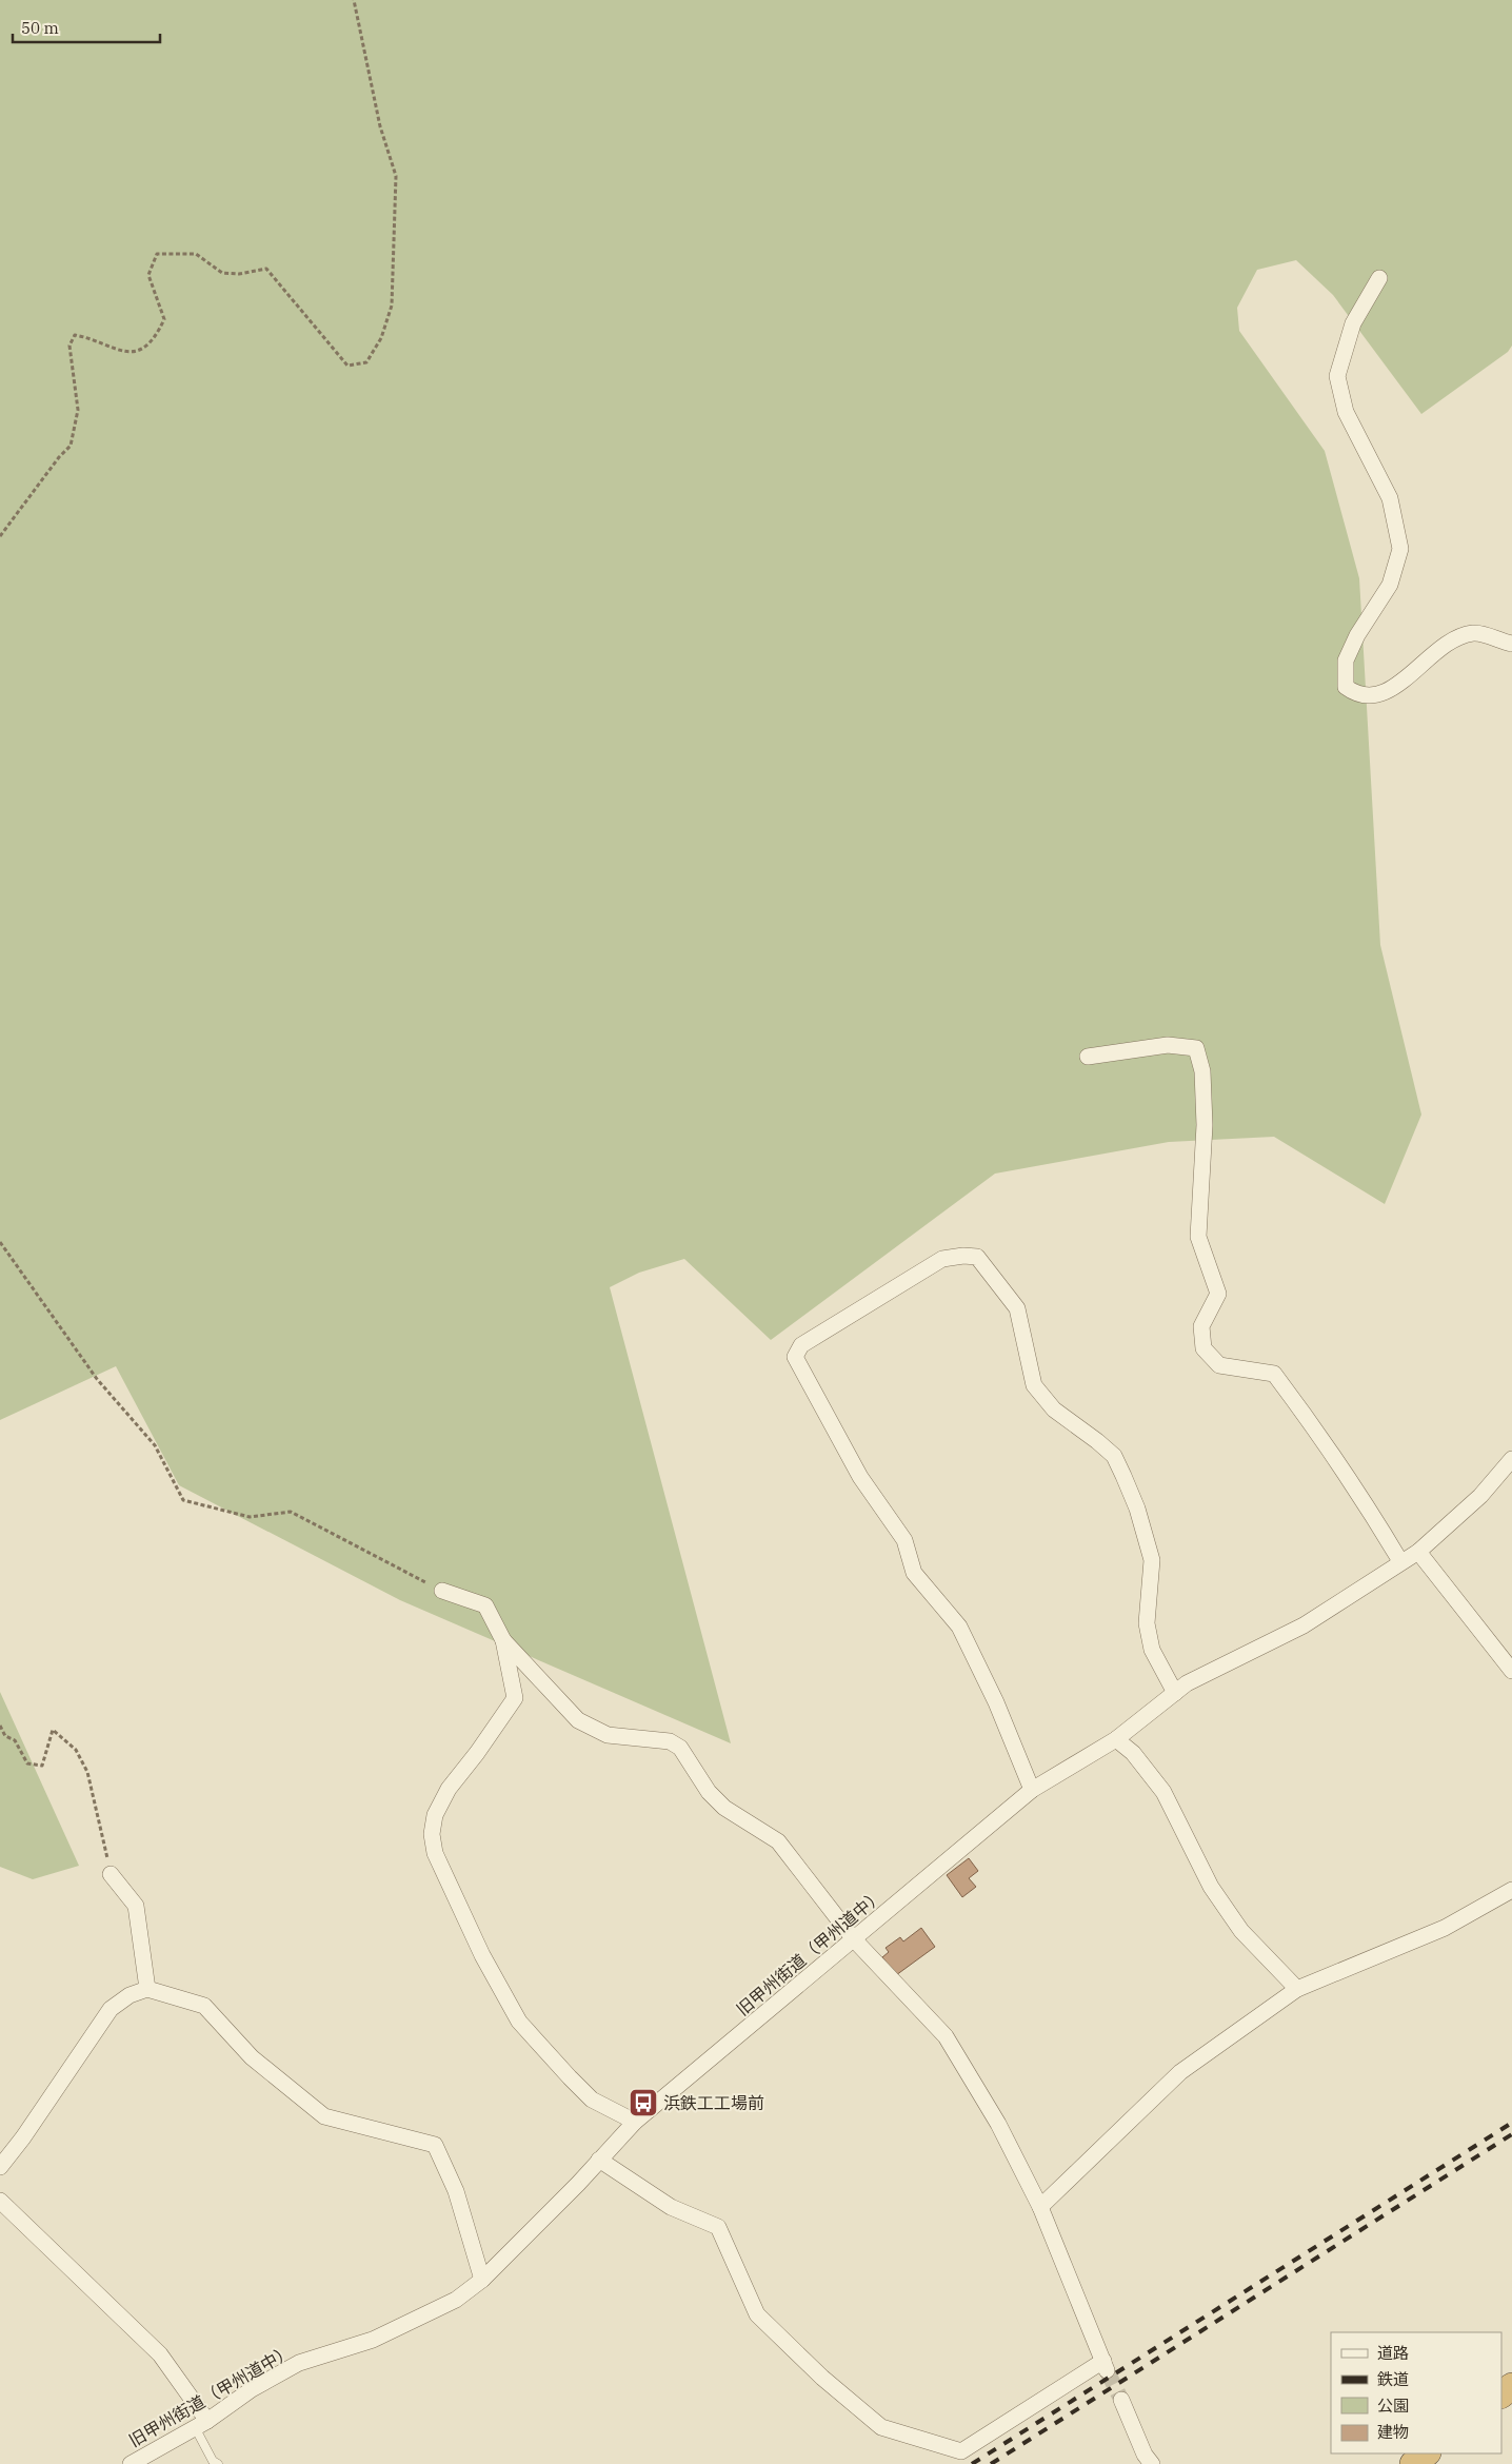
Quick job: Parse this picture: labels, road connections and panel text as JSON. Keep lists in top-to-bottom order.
{
  "streets": {
    "street": ["旧甲州街道（甲州道中）"]
  },
  "places": {
    "bus stop": ["浜鉄工工場前"]
  },
  "legend": [
    "道路",
    "鉄道",
    "公園",
    "建物"
  ],
  "scale_bar": "50 m"
}
